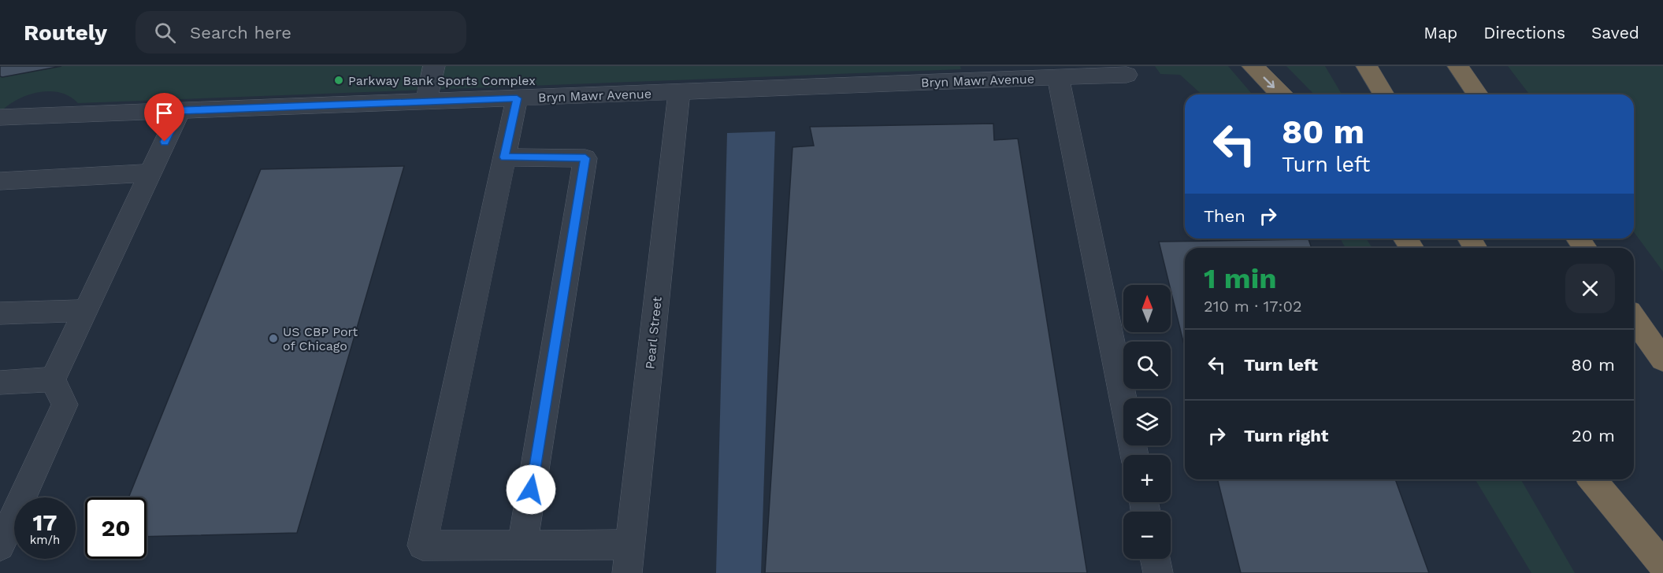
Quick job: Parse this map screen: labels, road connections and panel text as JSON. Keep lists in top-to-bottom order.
{
  "streets": {
    "street": ["Bryn Mawr Avenue", "Pearl Street"]
  },
  "crossings": [
    ["Bryn Mawr Avenue", "Pearl Street"]
  ],
  "places": ["Parkway Bank Sports Complex", "US CBP Port of Chicago"],
  "north": "top",
  "page": {
    "header": "Routely",
    "search": "Search here",
    "nav": ["Map", "Directions", "Saved"],
    "turn": ["80 m", "Turn left"],
    "then": "Then",
    "heading": ["1 min", "210 m · 17:02"],
    "map_buttons": ["+", "−"],
    "list": [
      {
        "name": "Turn left",
        "value": "80 m"
      },
      {
        "name": "Turn right",
        "value": "20 m"
      }
    ],
    "speed": "17 km/h",
    "limit": "20"
  }
}
